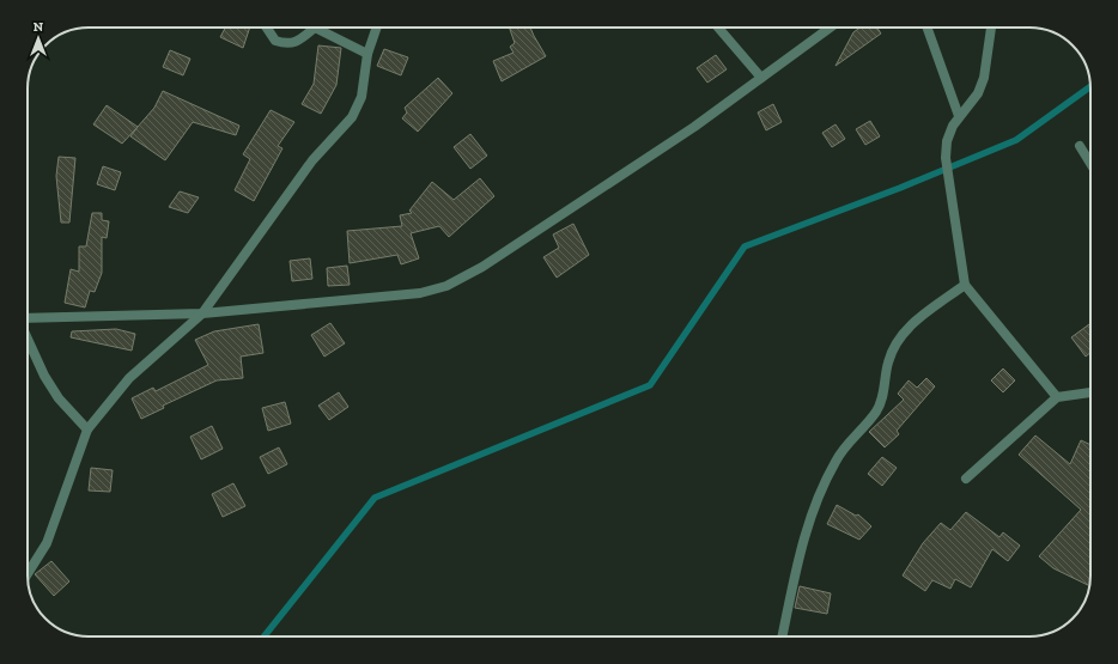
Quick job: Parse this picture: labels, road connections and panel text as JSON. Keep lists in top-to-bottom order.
{
  "north": "top"
}
